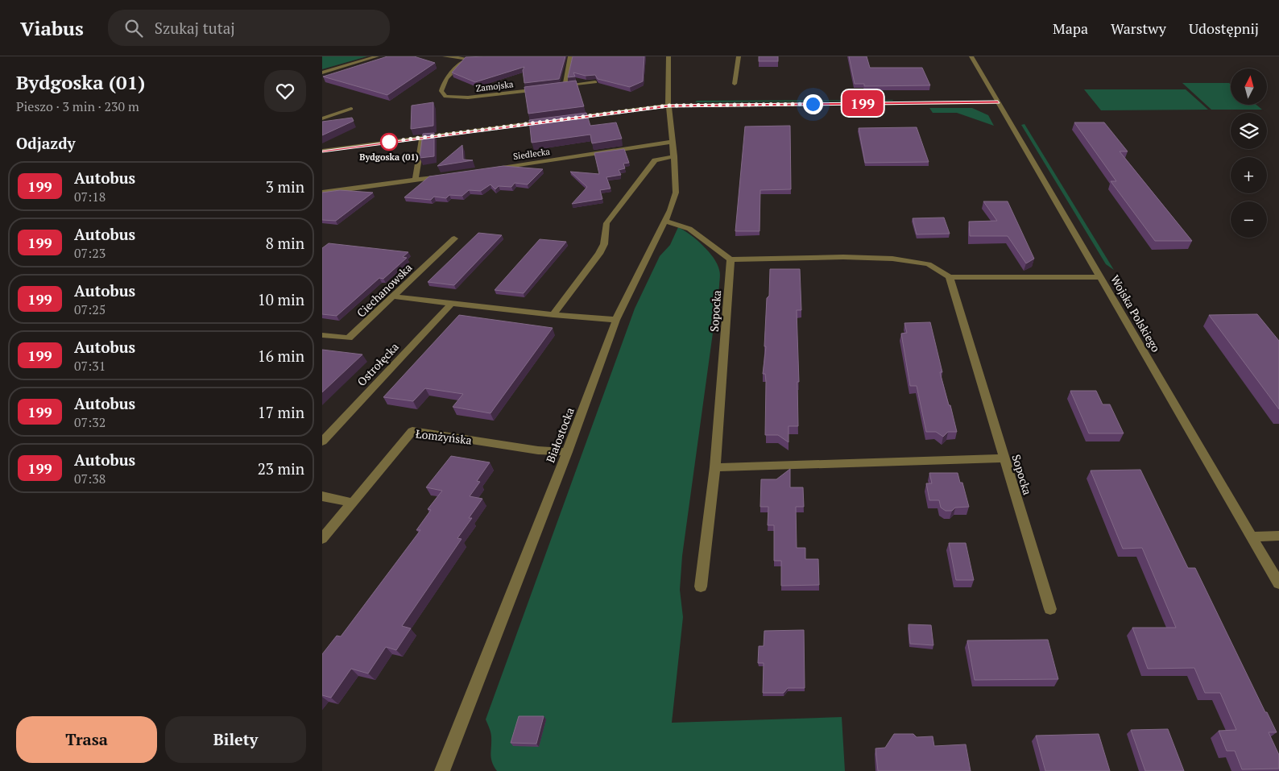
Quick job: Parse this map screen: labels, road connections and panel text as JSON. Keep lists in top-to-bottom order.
{
  "streets": {
    "street": [
      "Zamojska",
      "Siedlecka",
      "Ciechanowska",
      "Sopocka",
      "Wojska Polskiego",
      "Ostrołęcka",
      "Białostocka",
      "Łomżyńska"
    ]
  },
  "crossings": [
    ["Siedlecka", "Białostocka"],
    ["Białostocka", "Łomżyńska"]
  ],
  "places": ["Bydgoska (01)"],
  "lines": ["bus line 199"],
  "north": "top",
  "page": {
    "header": "Viabus",
    "search": "Szukaj tutaj",
    "nav": ["Mapa", "Warstwy", "Udostępnij"],
    "heading": [
      ["Bydgoska (01)", "Pieszo · 3 min · 230 m"],
      "Odjazdy"
    ],
    "on_map": "199",
    "map_buttons": ["+", "−"],
    "list": [
      {
        "mark": "199",
        "name": "Autobus",
        "note": "07:18",
        "value": "3 min"
      },
      {
        "mark": "199",
        "name": "Autobus",
        "note": "07:23",
        "value": "8 min"
      },
      {
        "mark": "199",
        "name": "Autobus",
        "note": "07:25",
        "value": "10 min"
      },
      {
        "mark": "199",
        "name": "Autobus",
        "note": "07:31",
        "value": "16 min"
      },
      {
        "mark": "199",
        "name": "Autobus",
        "note": "07:32",
        "value": "17 min"
      },
      {
        "mark": "199",
        "name": "Autobus",
        "note": "07:38",
        "value": "23 min"
      }
    ],
    "buttons": ["Trasa", "Bilety"]
  }
}
